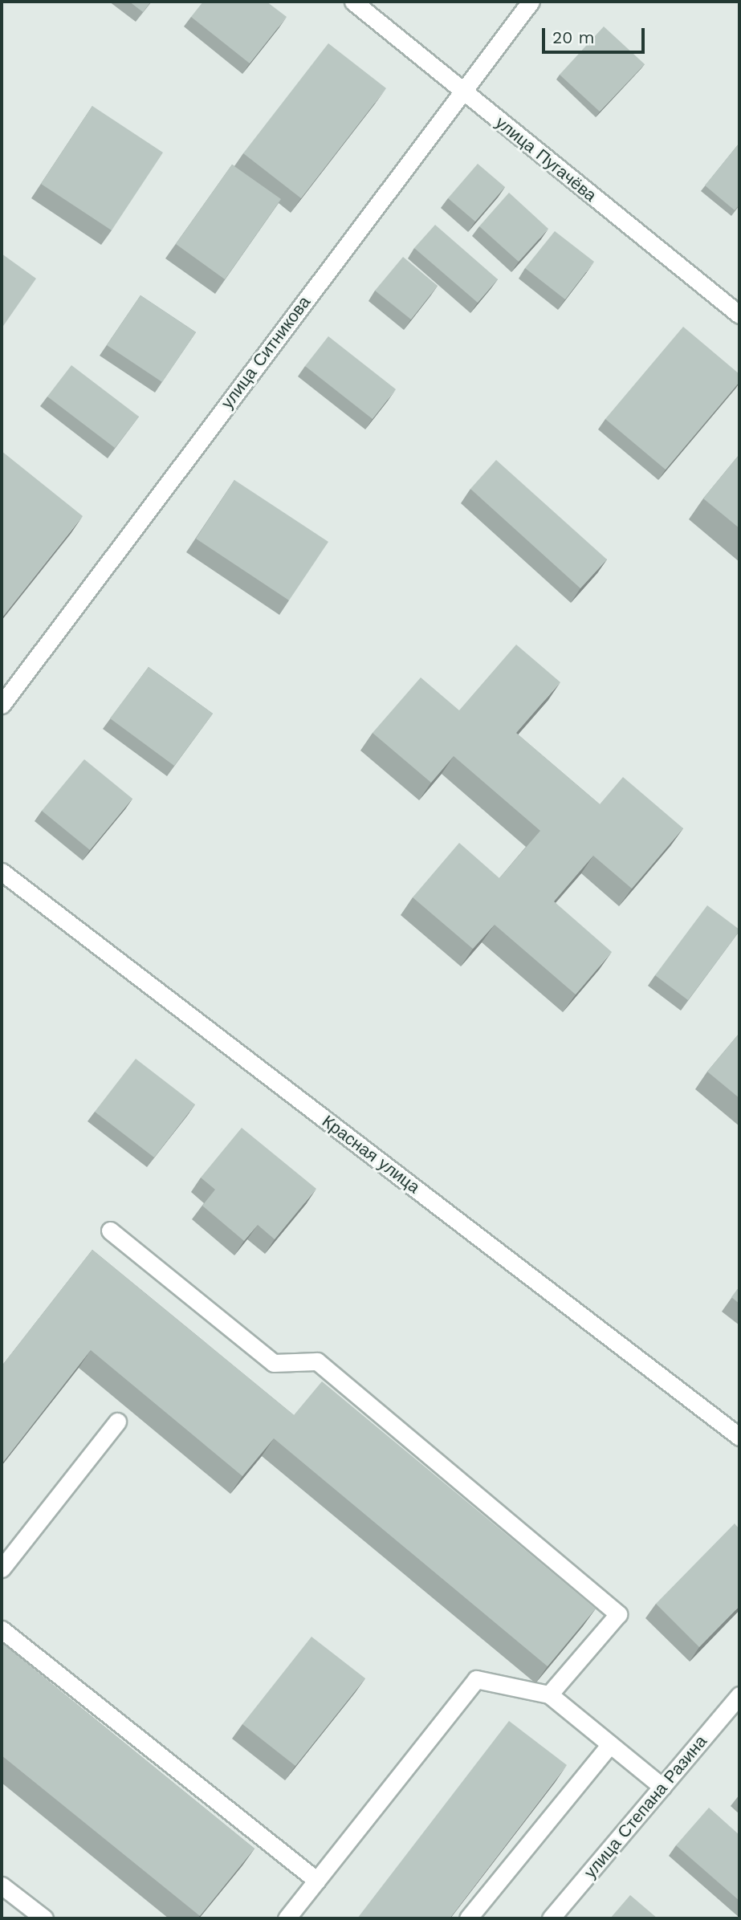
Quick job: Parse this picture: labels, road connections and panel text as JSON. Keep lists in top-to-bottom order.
{
  "streets": {
    "street": [
      "улица Пугачёва",
      "улица Ситникова",
      "Красная улица",
      "улица Степана Разина"
    ]
  },
  "crossings": [
    ["улица Пугачёва", "улица Ситникова"]
  ],
  "scale_bar": "20 m"
}
